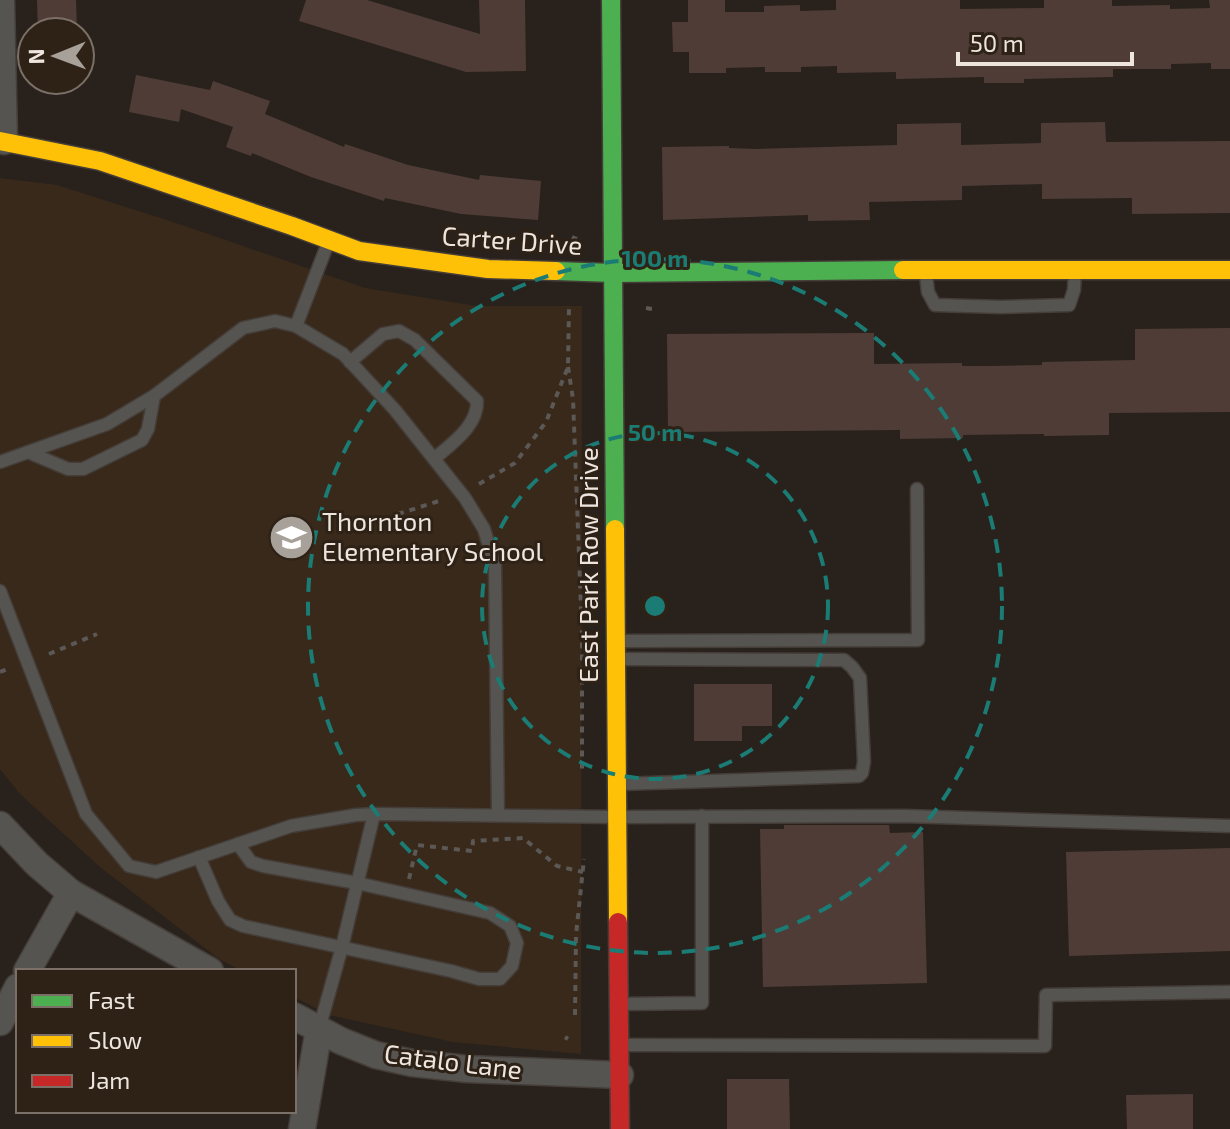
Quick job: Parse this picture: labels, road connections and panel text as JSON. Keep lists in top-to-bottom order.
{
  "streets": {
    "street": ["Carter Drive", "East Park Row Drive", "Catalo Lane"]
  },
  "crossings": [
    ["Carter Drive", "East Park Row Drive"],
    ["East Park Row Drive", "Catalo Lane"]
  ],
  "places": {
    "school or university": ["Thornton Elementary School"]
  },
  "legend": ["Fast", "Slow", "Jam"],
  "scale_bar": "50 m",
  "north": "left",
  "rings": ["100 m", "50 m"]
}
